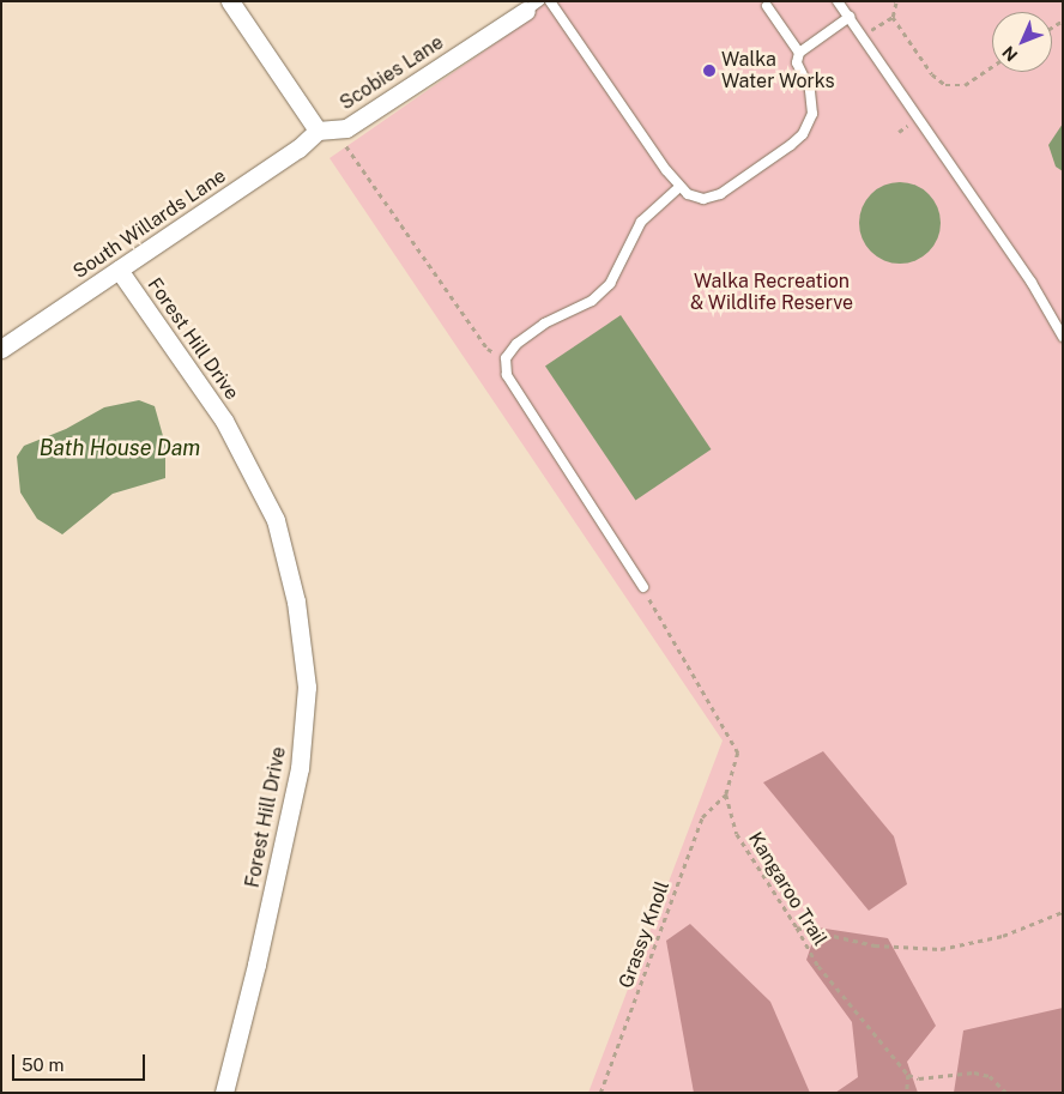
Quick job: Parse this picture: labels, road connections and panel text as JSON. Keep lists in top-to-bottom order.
{
  "streets": {
    "street": ["Scobies Lane", "South Willards Lane", "Forest Hill Drive"],
    "path": ["Kangaroo Trail", "Grassy Knoll"]
  },
  "crossings": [
    ["Scobies Lane", "South Willards Lane"],
    ["South Willards Lane", "Forest Hill Drive"],
    ["Kangaroo Trail", "Grassy Knoll"]
  ],
  "water": ["Bath House Dam"],
  "parks": ["Walka Recreation & Wildlife Reserve"],
  "places": ["Walka Water Works"],
  "scale_bar": "50 m",
  "north": "bottom left"
}
